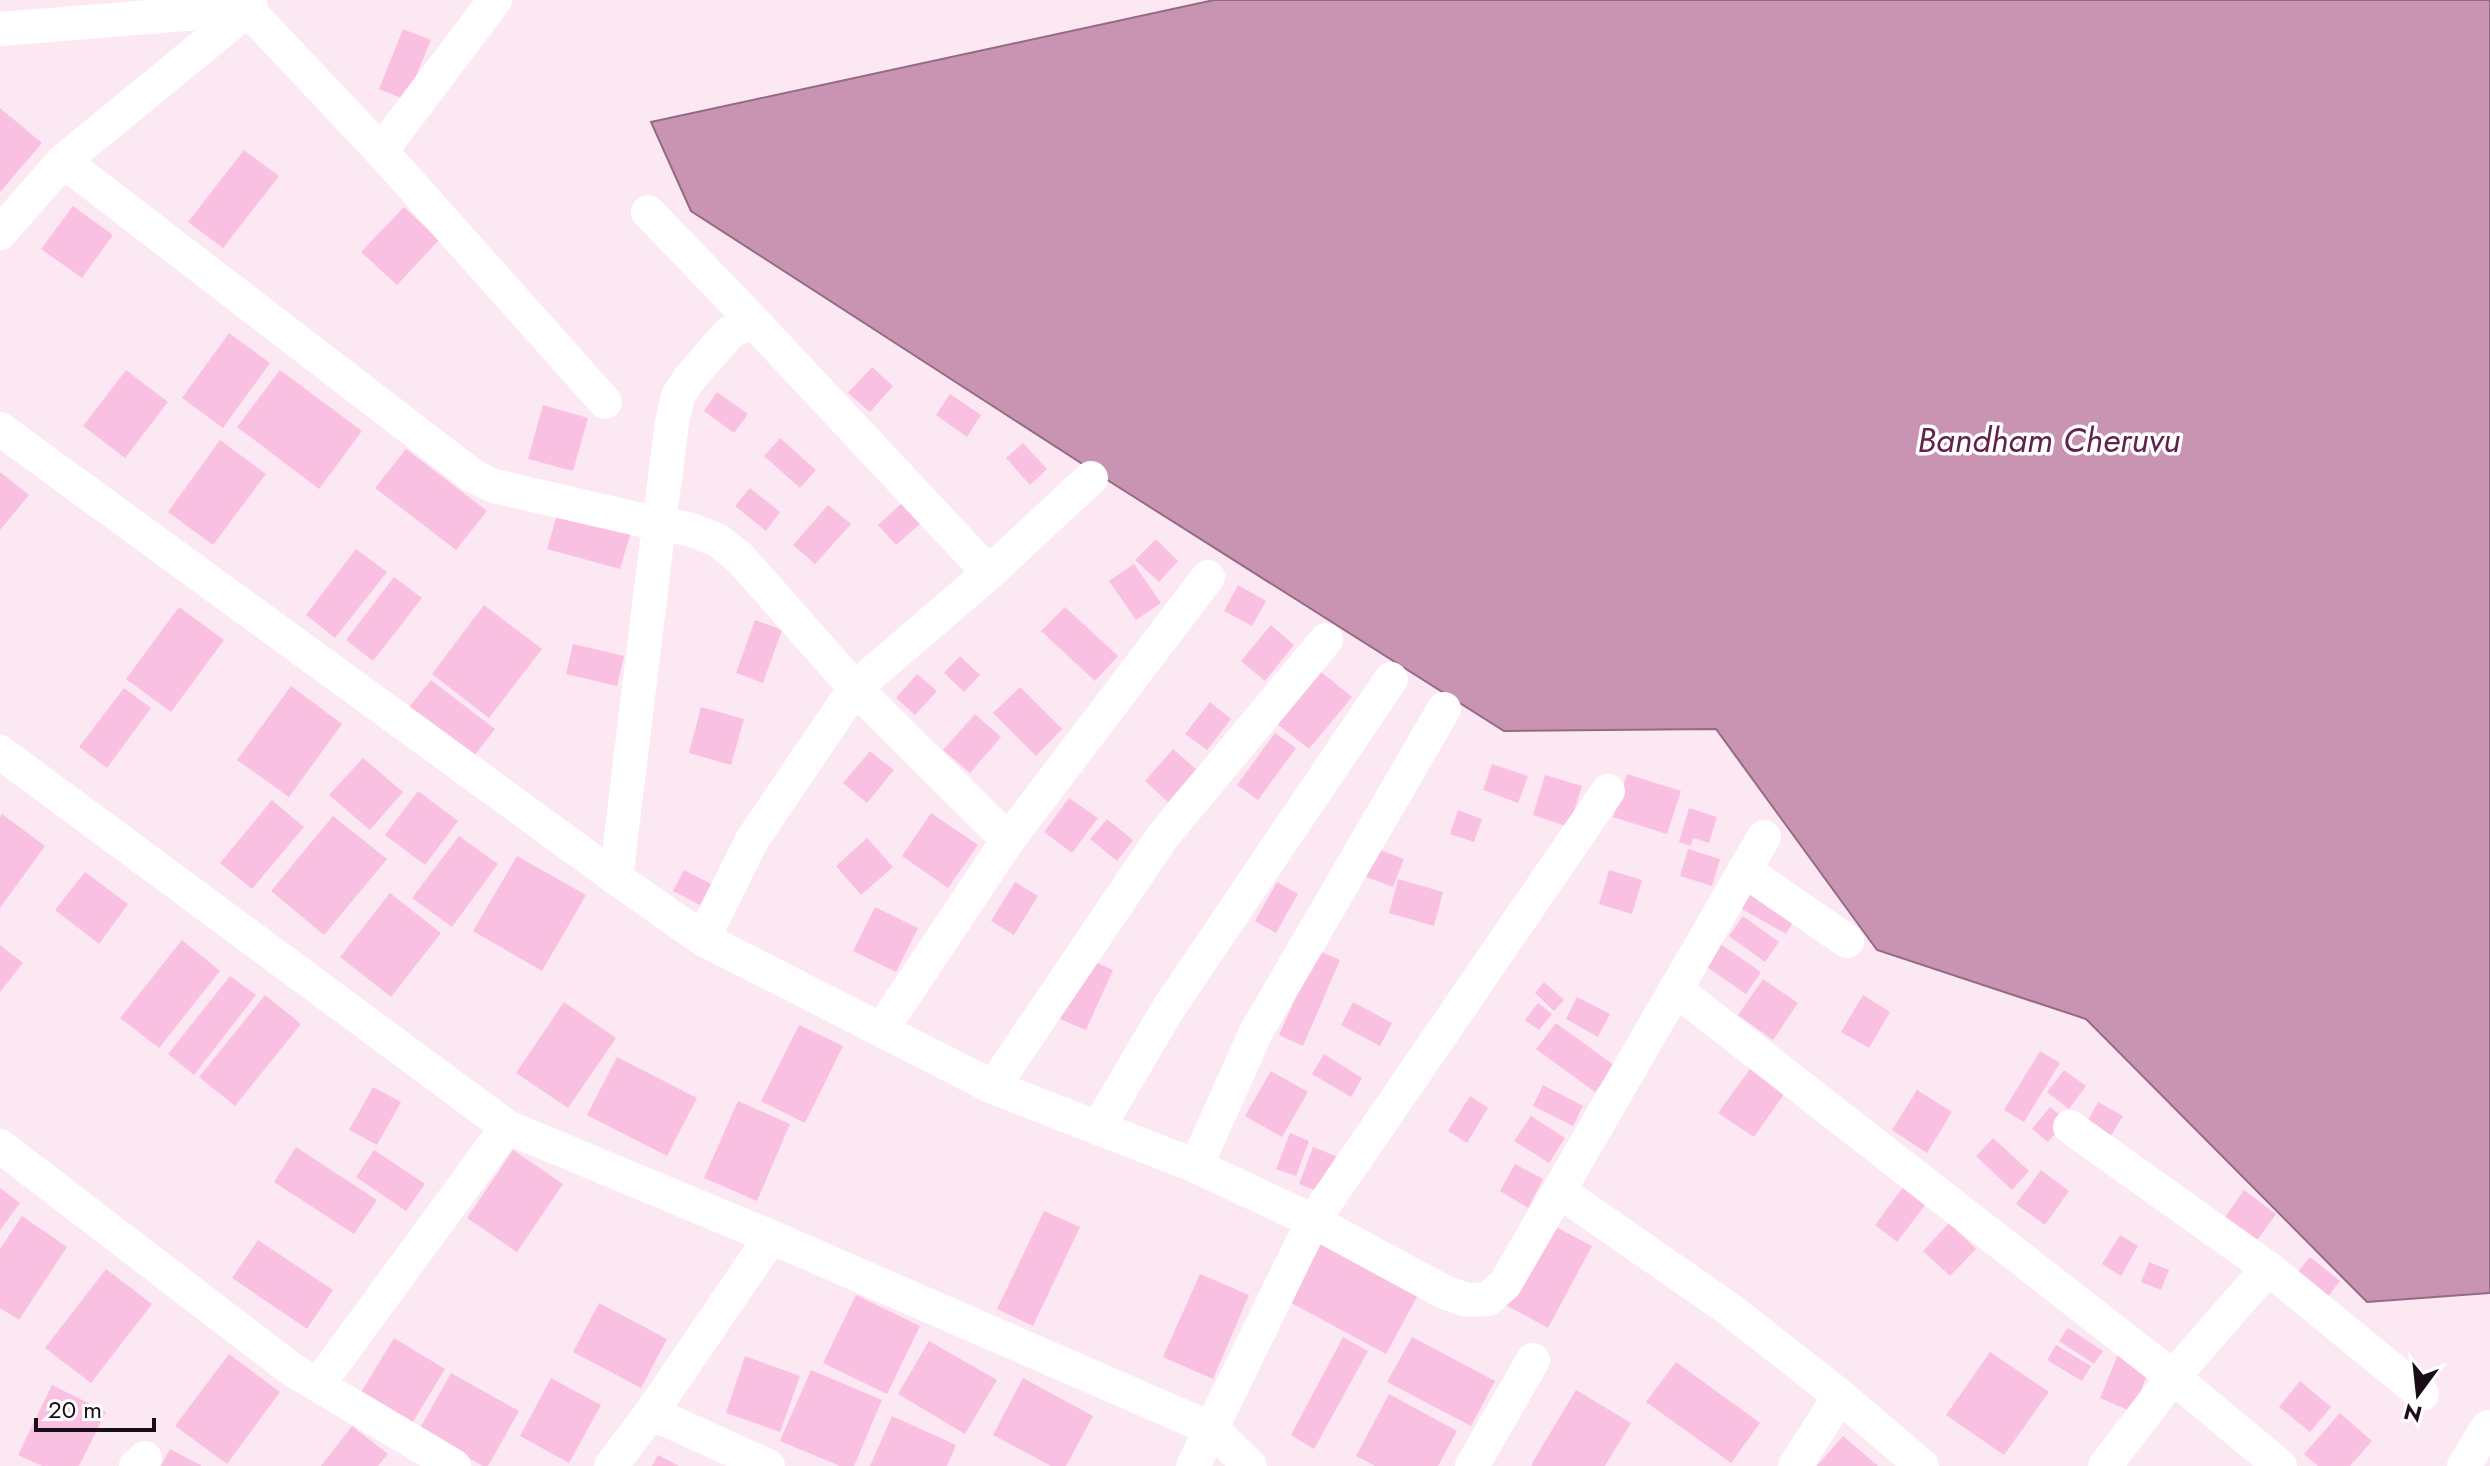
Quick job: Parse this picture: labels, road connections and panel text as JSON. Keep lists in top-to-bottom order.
{
  "water": ["Bandham Cheruvu"],
  "scale_bar": "20 m",
  "north": "bottom"
}
